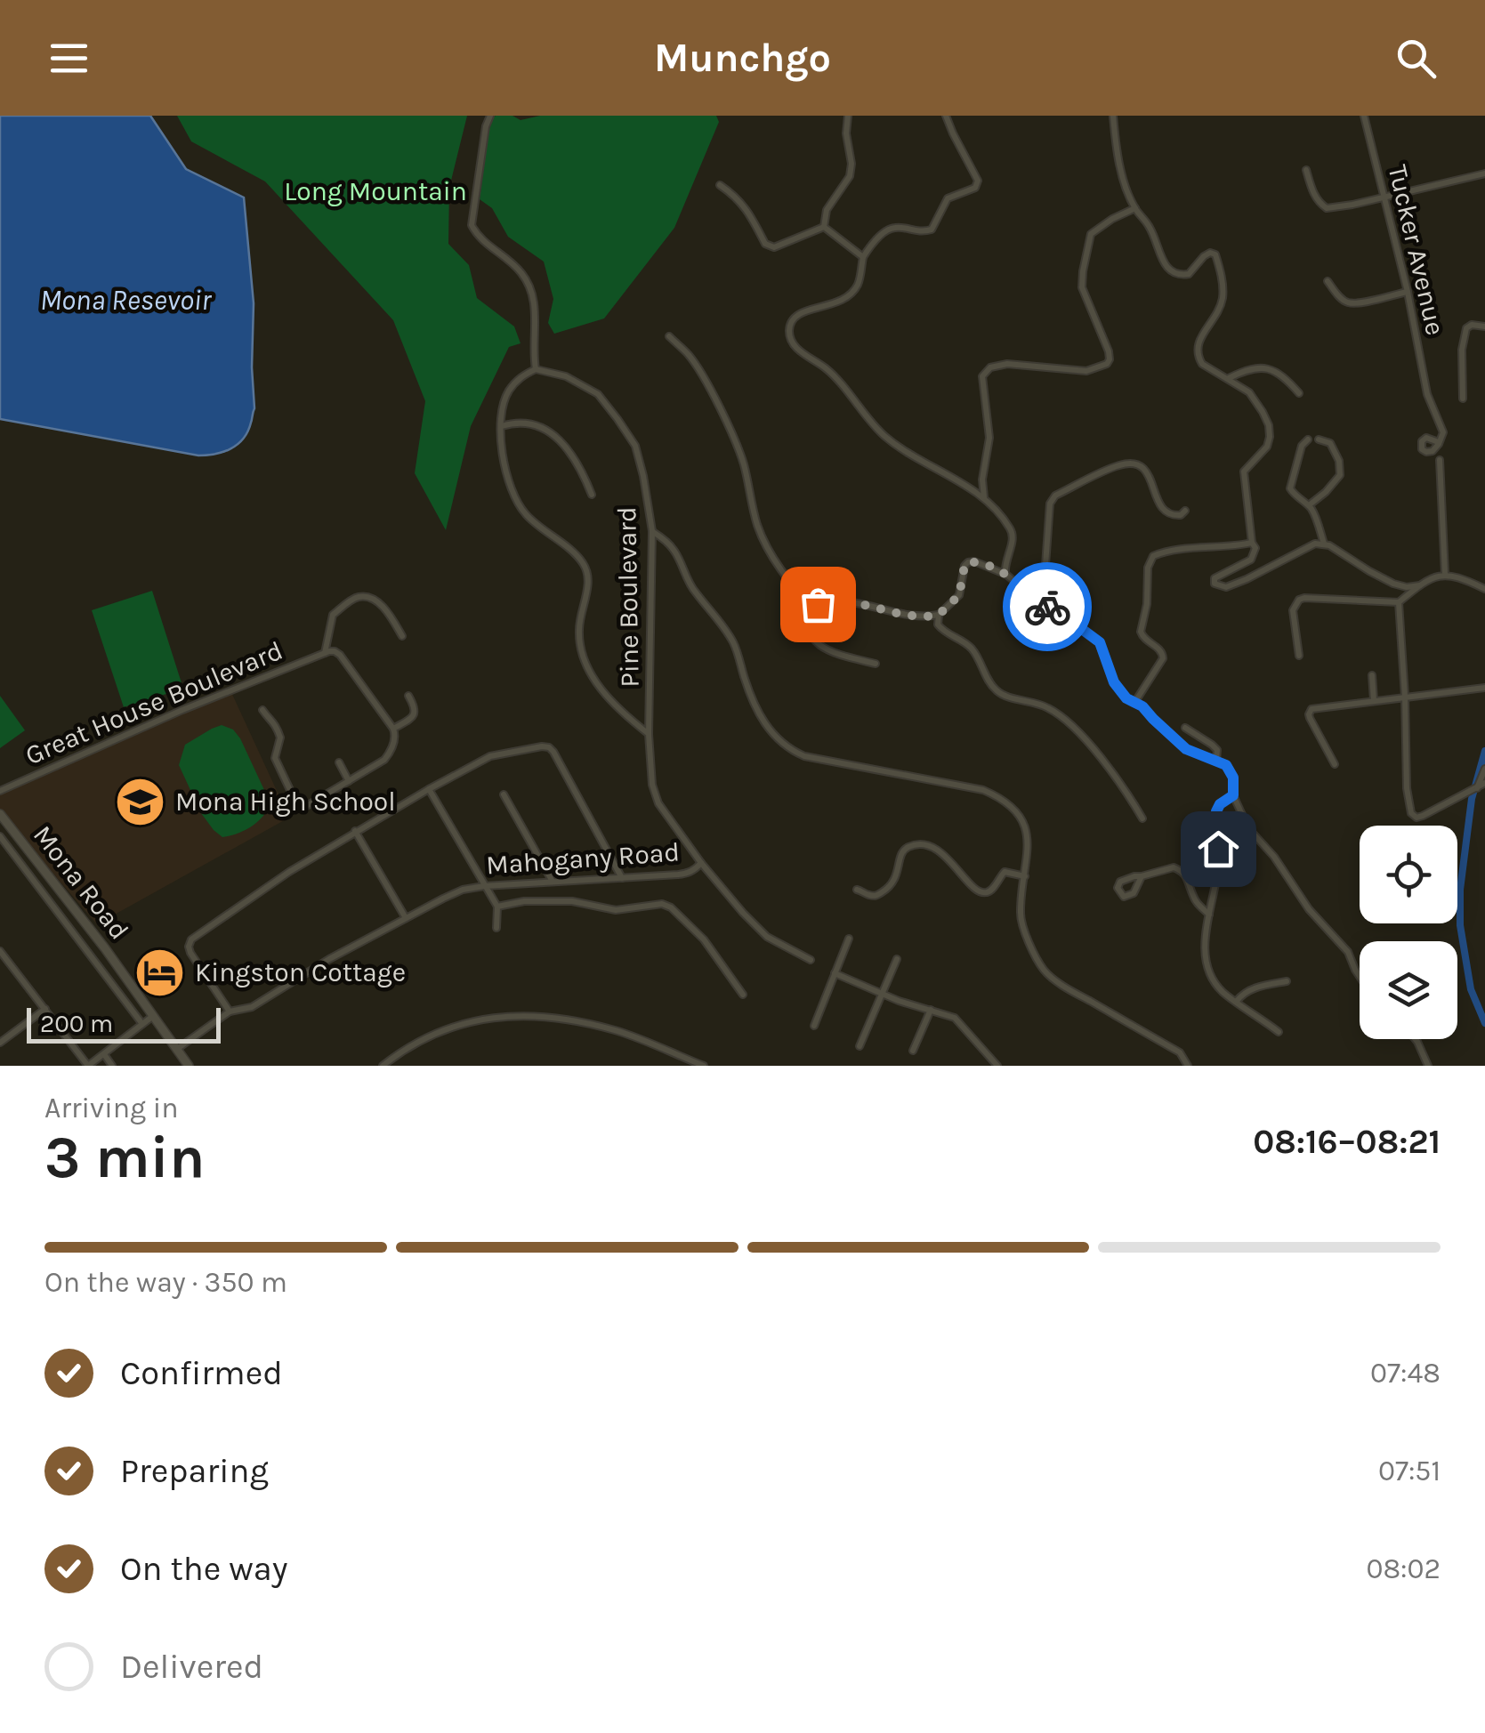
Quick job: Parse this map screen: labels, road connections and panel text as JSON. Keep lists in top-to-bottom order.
{
  "streets": {
    "street": [
      "Tucker Avenue",
      "Pine Boulevard",
      "Great House Boulevard",
      "Mahogany Road",
      "Mona Road"
    ]
  },
  "crossings": [
    ["Pine Boulevard", "Mahogany Road"],
    ["Mahogany Road", "Mona Road"]
  ],
  "water": ["Mona Resevoir"],
  "parks": ["Long Mountain"],
  "places": {
    "school or university": ["Mona High School"],
    "hotel": ["Kingston Cottage"]
  },
  "scale_bar": "200 m",
  "page": {
    "header": "Munchgo",
    "scale": "200 m",
    "heading": ["3 min", "Arriving in", "08:16–08:21"],
    "bar": "On the way · 350 m",
    "list": [
      ["Confirmed", "07:48"],
      ["Preparing", "07:51"],
      ["On the way", "08:02"],
      "Delivered"
    ]
  }
}
